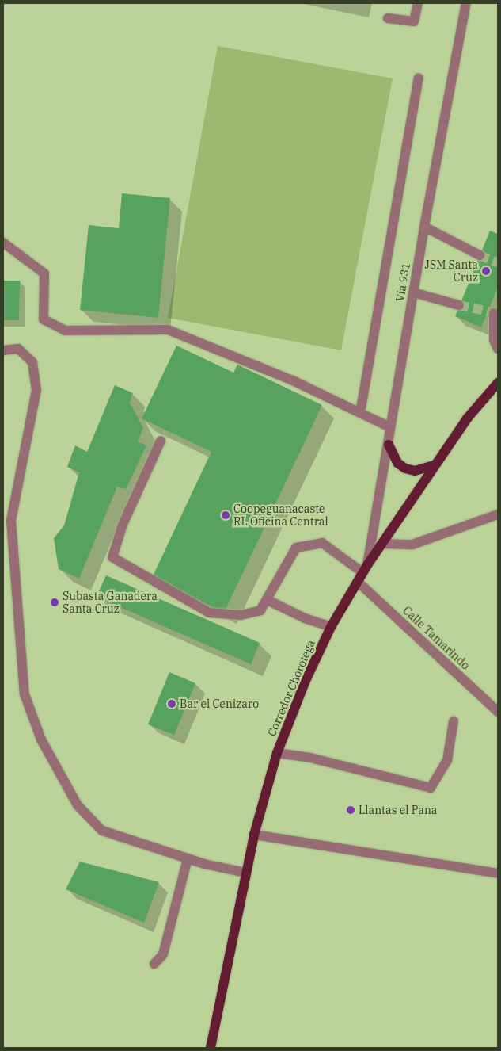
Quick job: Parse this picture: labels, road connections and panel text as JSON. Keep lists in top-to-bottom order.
{
  "streets": {
    "main road": ["Corredor Chorotega"],
    "street": ["Vía 931", "Calle Tamarindo"]
  },
  "crossings": [
    ["Vía 931", "Corredor Chorotega"],
    ["Calle Tamarindo", "Corredor Chorotega"]
  ],
  "places": [
    "JSM Santa Cruz",
    "Coopeguanacaste RL Oficina Central",
    "Subasta Ganadera Santa Cruz",
    "Bar el Cenizaro",
    "Llantas el Pana"
  ]
}
